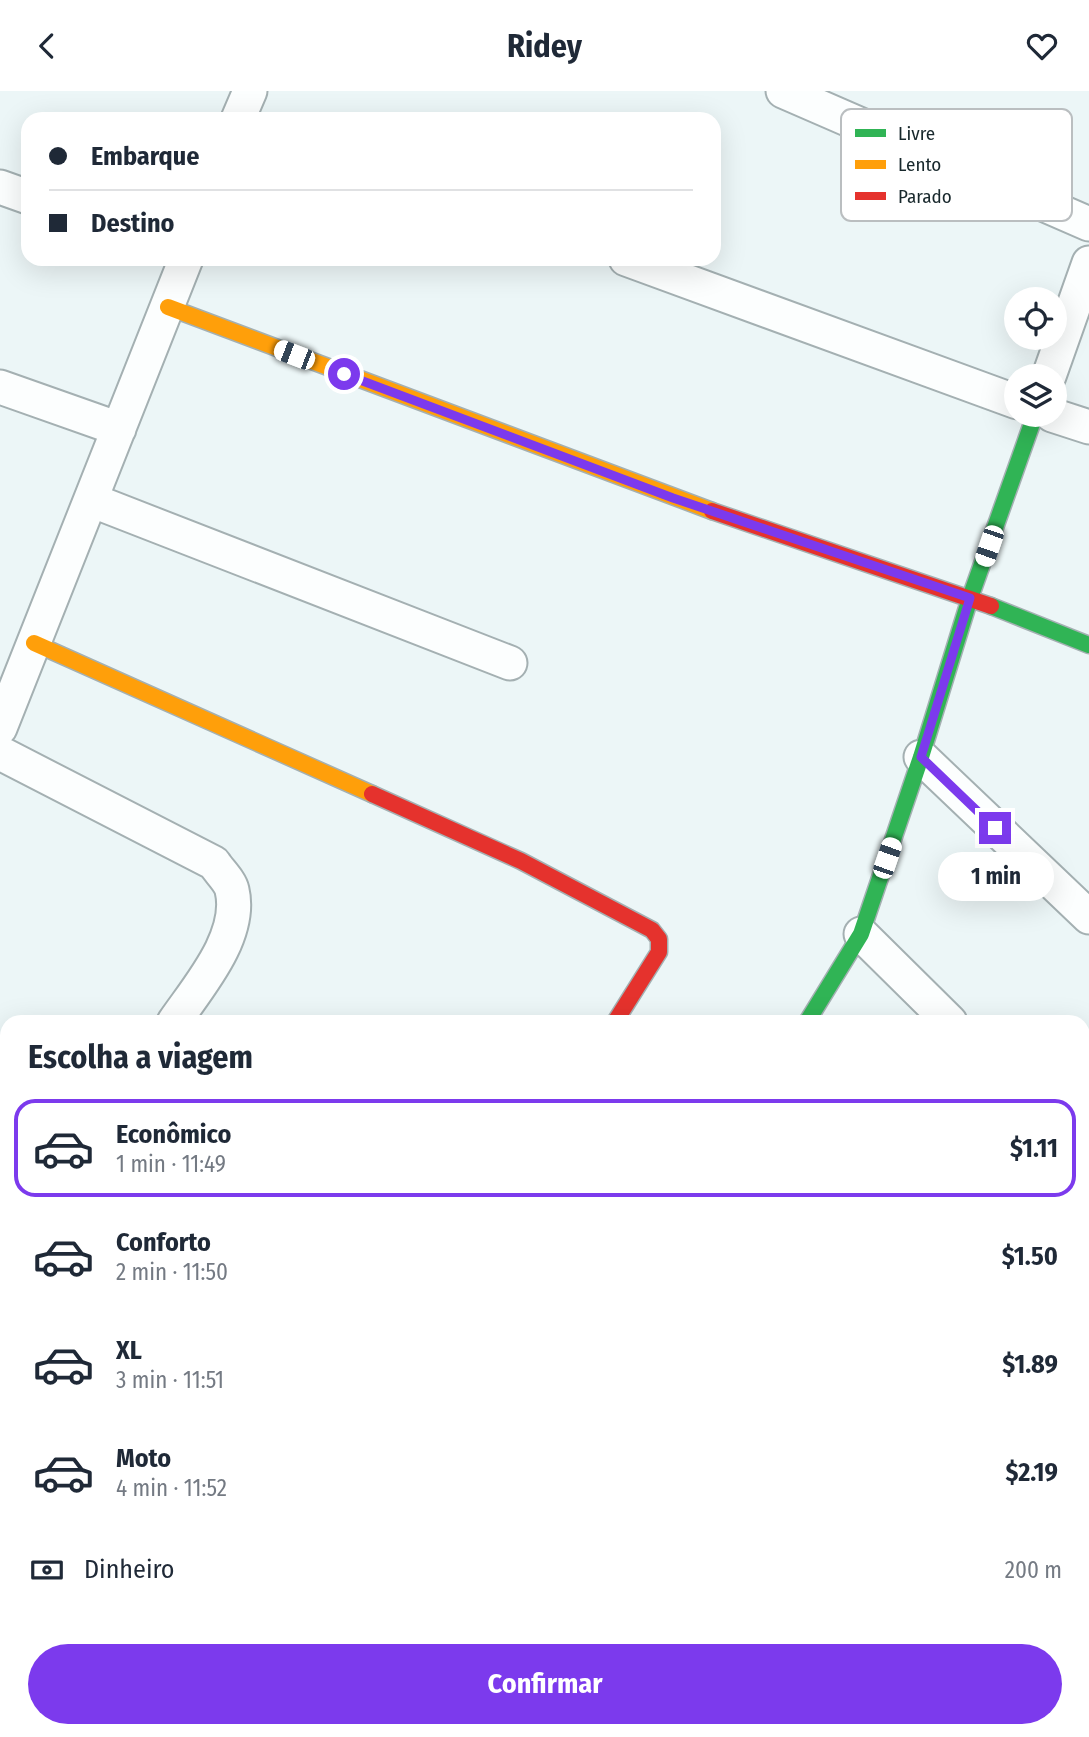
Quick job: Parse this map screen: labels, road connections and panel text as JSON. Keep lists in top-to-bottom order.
{
  "legend": ["Livre", "Lento", "Parado"],
  "page": {
    "header": "Ridey",
    "banner": ["Embarque", "Destino"],
    "bubble": "1 min",
    "heading": "Escolha a viagem",
    "list": [
      {
        "name": "Econômico",
        "note": "1 min · 11:49",
        "value": "$1.11"
      },
      {
        "name": "Conforto",
        "note": "2 min · 11:50",
        "value": "$1.50"
      },
      {
        "name": "XL",
        "note": "3 min · 11:51",
        "value": "$1.89"
      },
      {
        "name": "Moto",
        "note": "4 min · 11:52",
        "value": "$2.19"
      }
    ],
    "pay": ["Dinheiro", "200 m"],
    "buttons": "Confirmar"
  }
}
